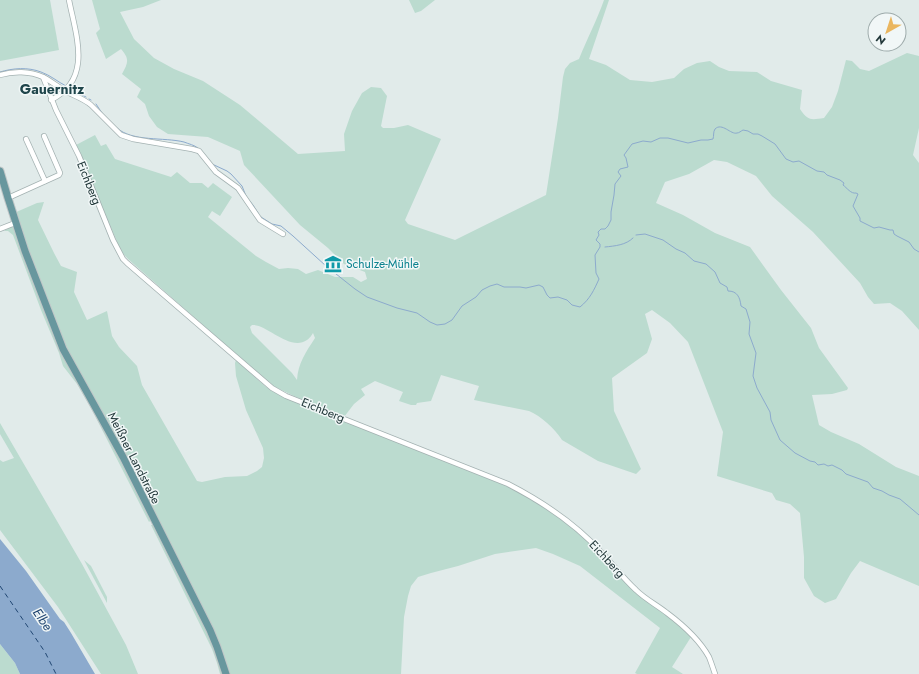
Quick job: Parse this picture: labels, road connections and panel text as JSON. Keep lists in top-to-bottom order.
{
  "streets": {
    "main road": ["Meißner Landstraße"],
    "street": ["Eichberg"]
  },
  "districts": ["Gauernitz"],
  "water": ["Elbe"],
  "places": {
    "museum": ["Schulze-Mühle"]
  },
  "north": "bottom left"
}
